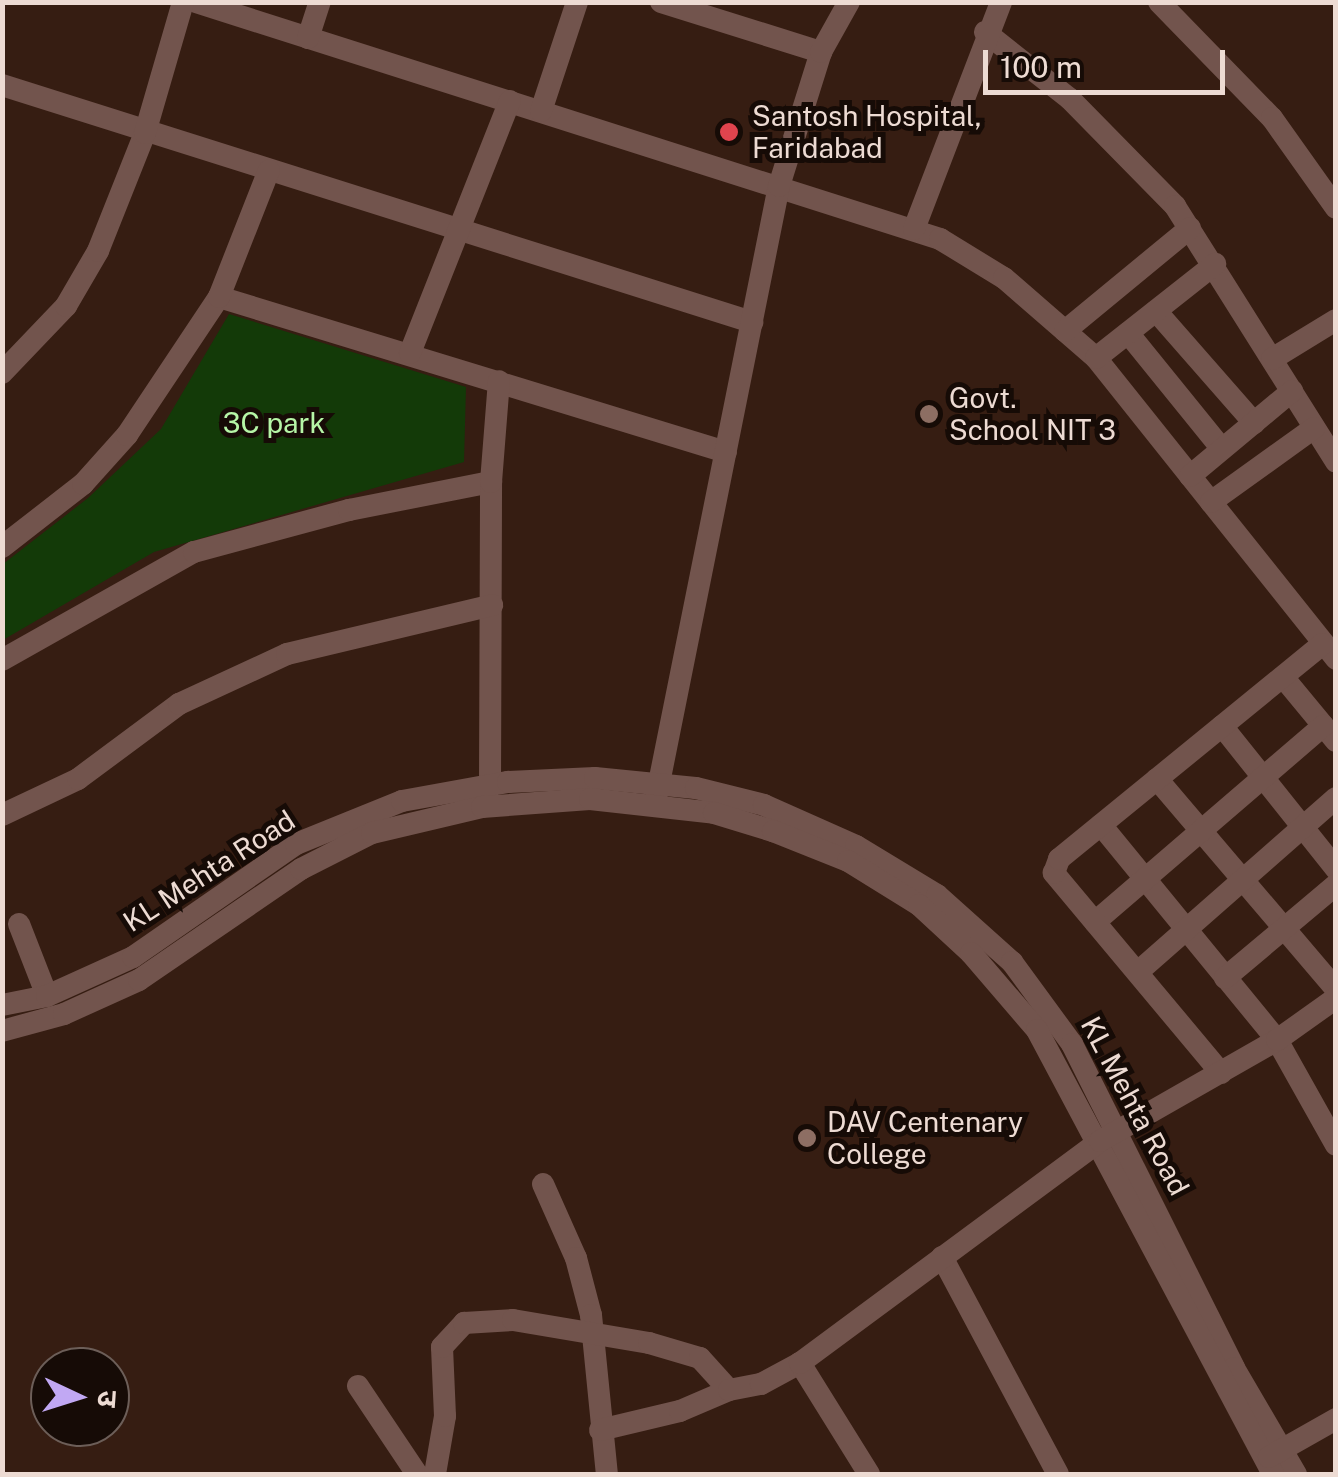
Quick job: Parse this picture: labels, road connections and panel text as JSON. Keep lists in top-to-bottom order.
{
  "streets": {
    "street": ["KL Mehta Road"]
  },
  "parks": ["3C park"],
  "places": ["Santosh Hospital, Faridabad", "Govt. School NIT 3", "DAV Centenary College"],
  "scale_bar": "100 m",
  "north": "right"
}
